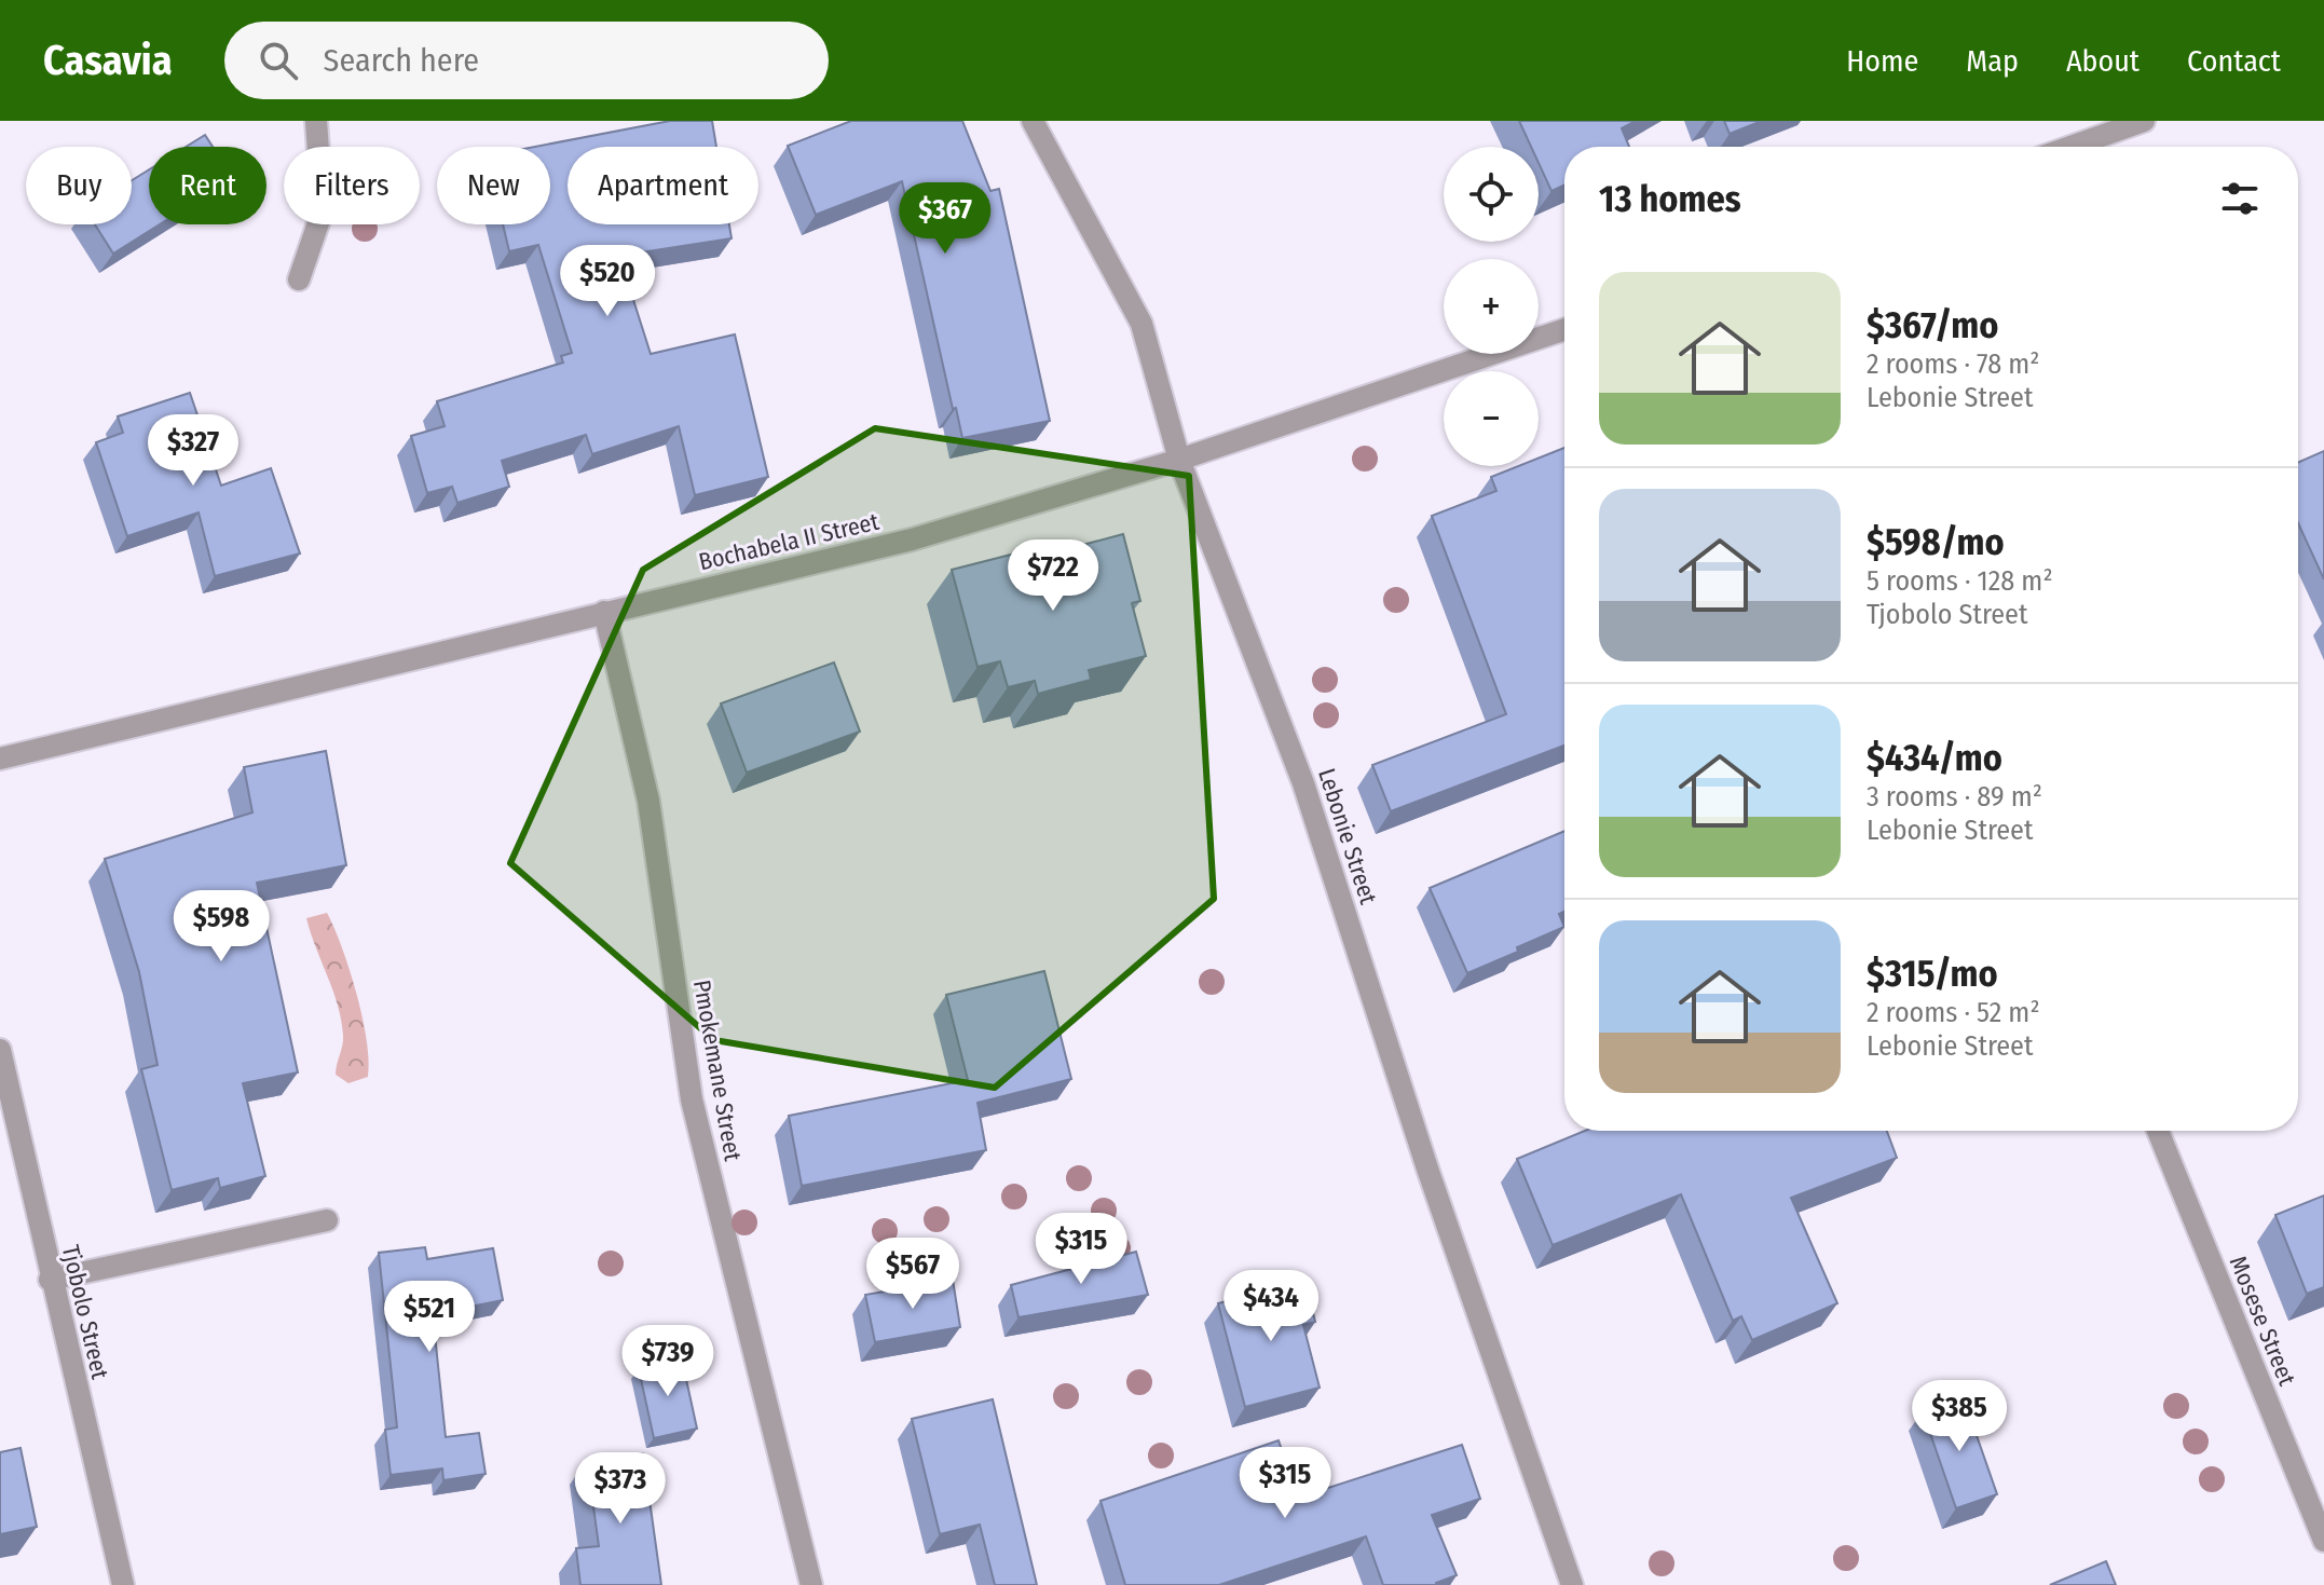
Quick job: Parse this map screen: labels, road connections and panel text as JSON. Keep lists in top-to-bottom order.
{
  "streets": {
    "street": [
      "Bochabela II Street",
      "Lebonie Street",
      "Pmokemane Street",
      "Tjobolo Street",
      "Mosese Street"
    ]
  },
  "crossings": [
    ["Bochabela II Street", "Lebonie Street"],
    ["Bochabela II Street", "Pmokemane Street"]
  ],
  "page": {
    "header": "Casavia",
    "search": "Search here",
    "nav": [
      "Home",
      "Map",
      "About",
      "Contact"
    ],
    "map_buttons": ["+", "−"],
    "chip": [
      "Buy",
      "Rent",
      "Filters",
      "New",
      "Apartment"
    ],
    "heading": "13 homes",
    "price": [
      "$367",
      "$520",
      "$327",
      "$722",
      "$598",
      "$315",
      "$567",
      "$434",
      "$521",
      "$739",
      "$385",
      "$315",
      "$373"
    ],
    "list": [
      {
        "name": "$367/mo",
        "note": "2 rooms · 78 m² · Lebonie Street"
      },
      {
        "name": "$598/mo",
        "note": "5 rooms · 128 m² · Tjobolo Street"
      },
      {
        "name": "$434/mo",
        "note": "3 rooms · 89 m² · Lebonie Street"
      },
      {
        "name": "$315/mo",
        "note": "2 rooms · 52 m² · Lebonie Street"
      }
    ]
  }
}
